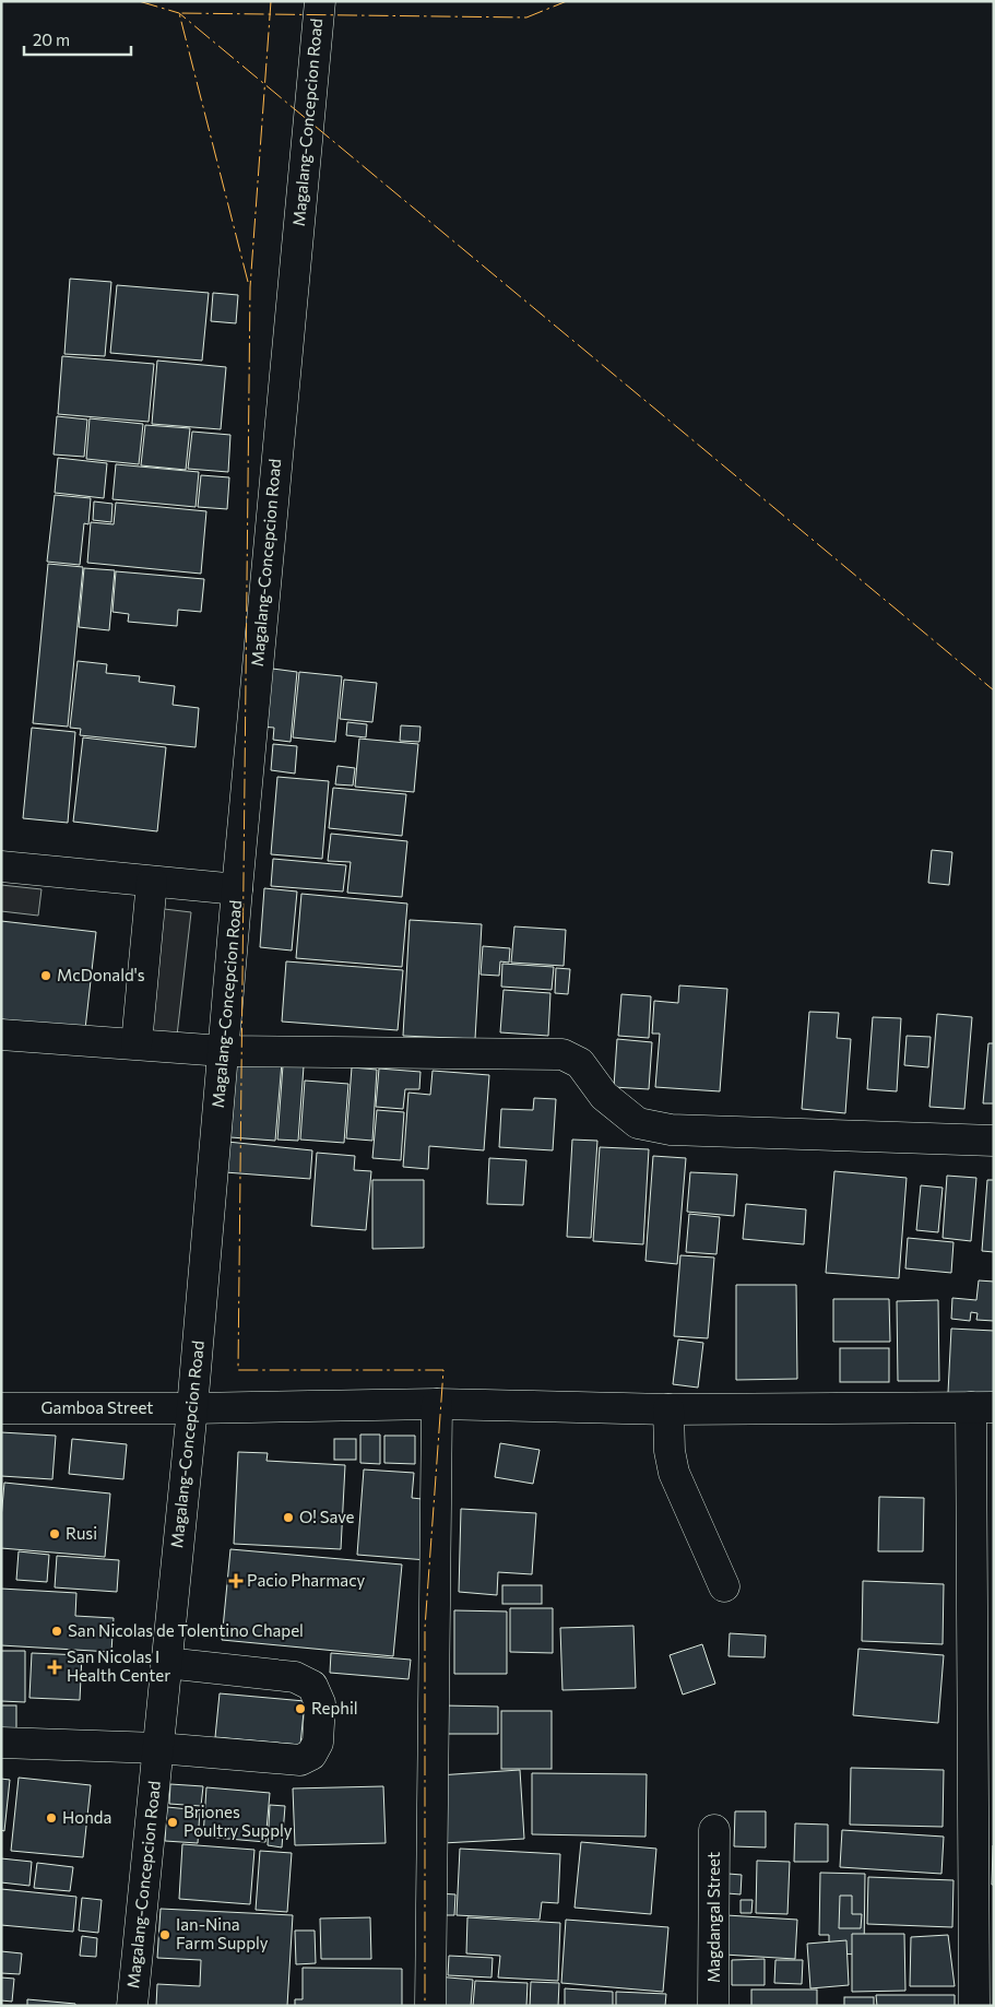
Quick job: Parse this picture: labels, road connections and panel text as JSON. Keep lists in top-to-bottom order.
{
  "streets": {
    "street": ["Magalang-Concepcion Road", "Gamboa Street", "Magdangal Street"]
  },
  "crossings": [
    ["Magalang-Concepcion Road", "Gamboa Street"]
  ],
  "places": {
    "other": [
      "McDonald's",
      "O! Save",
      "Rusi",
      "San Nicolas de Tolentino Chapel",
      "Rephil",
      "Honda",
      "Briones Poultry Supply",
      "Ian-Nina Farm Supply"
    ],
    "health": ["Pacio Pharmacy", "San Nicolas I Health Center"]
  },
  "scale_bar": "20 m"
}
